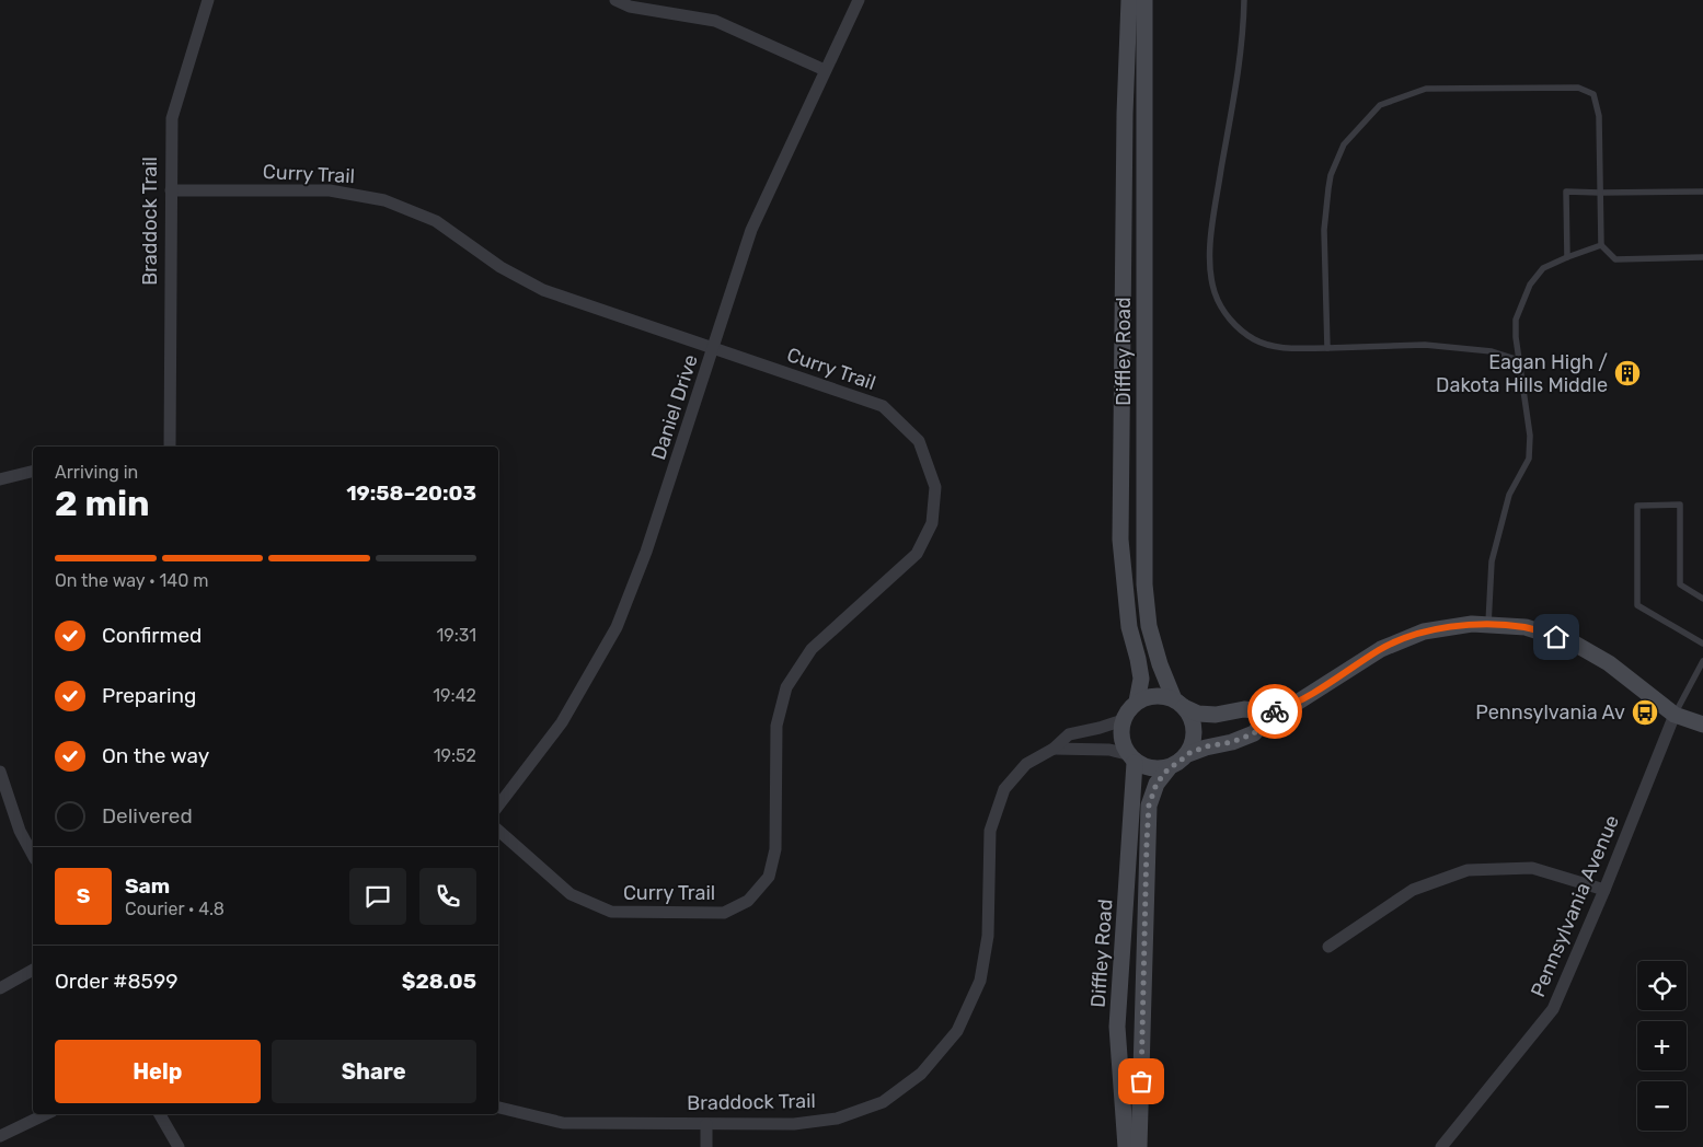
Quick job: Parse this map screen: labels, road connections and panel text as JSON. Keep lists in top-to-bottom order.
{
  "streets": {
    "main road": ["Diffley Road"],
    "street": [
      "Curry Trail",
      "Braddock Trail",
      "Daniel Drive",
      "Pennsylvania Avenue"
    ]
  },
  "crossings": [
    ["Curry Trail", "Braddock Trail"],
    ["Curry Trail", "Daniel Drive"],
    ["Braddock Trail", "Diffley Road"]
  ],
  "places": {
    "building": ["Eagan High / Dakota Hills Middle"],
    "bus stop": ["Pennsylvania Av"]
  },
  "page": {
    "heading": ["2 min", "Arriving in", "19:58–20:03"],
    "panel": [
      "Sam",
      "Courier · 4.8",
      "Order #8599",
      "$28.05"
    ],
    "bar": "On the way · 140 m",
    "list": [
      ["Confirmed", "19:31"],
      ["Preparing", "19:42"],
      ["On the way", "19:52"],
      "Delivered"
    ],
    "round": "S",
    "map_buttons": ["+", "−"],
    "buttons": ["Help", "Share"]
  }
}
